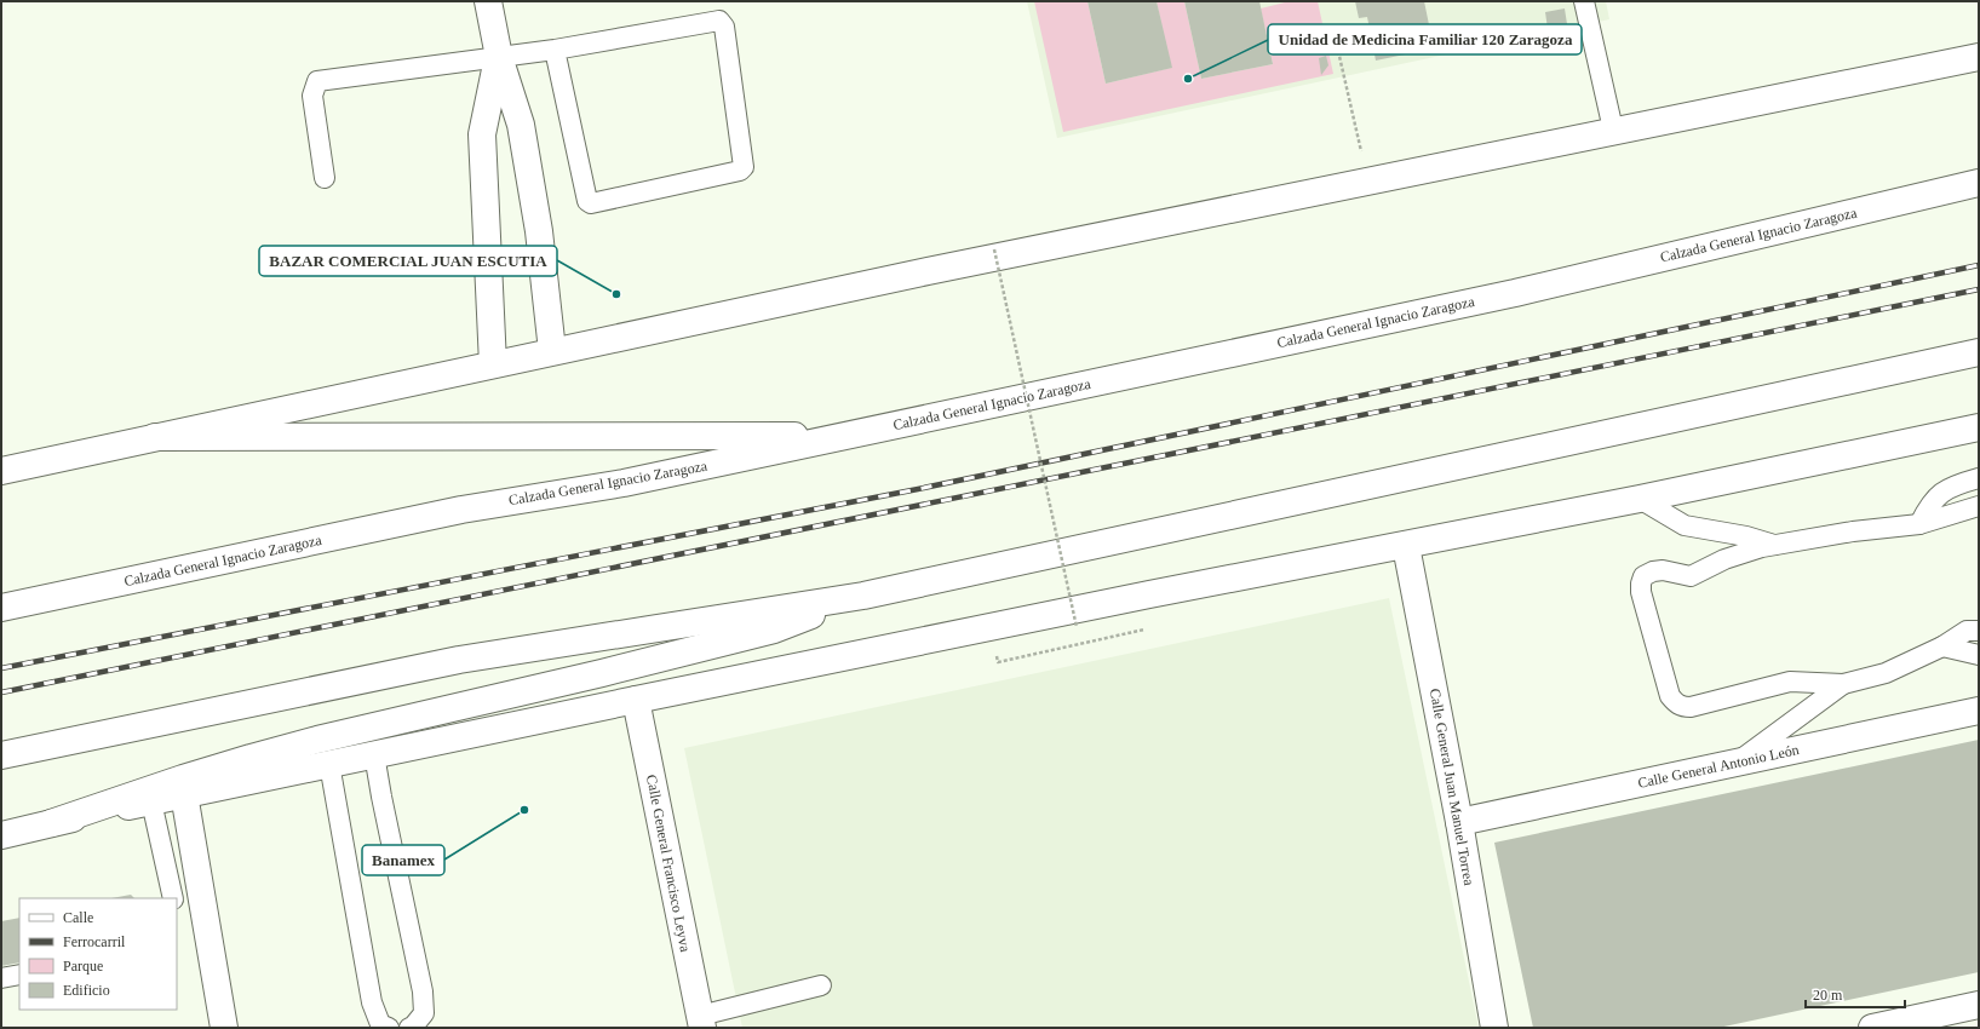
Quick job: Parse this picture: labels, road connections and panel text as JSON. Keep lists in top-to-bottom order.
{
  "streets": {
    "main road": [
      "Calzada General Ignacio Zaragoza",
      "Calle General Antonio León",
      "Calle General Juan Manuel Torrea",
      "Calle General Francisco Leyva"
    ]
  },
  "crossings": [
    ["Calle General Antonio León", "Calle General Juan Manuel Torrea"]
  ],
  "places": ["Unidad de Medicina Familiar 120 Zaragoza", "BAZAR COMERCIAL JUAN ESCUTIA", "Banamex"],
  "legend": [
    "Calle",
    "Ferrocarril",
    "Parque",
    "Edificio"
  ],
  "scale_bar": "20 m"
}
